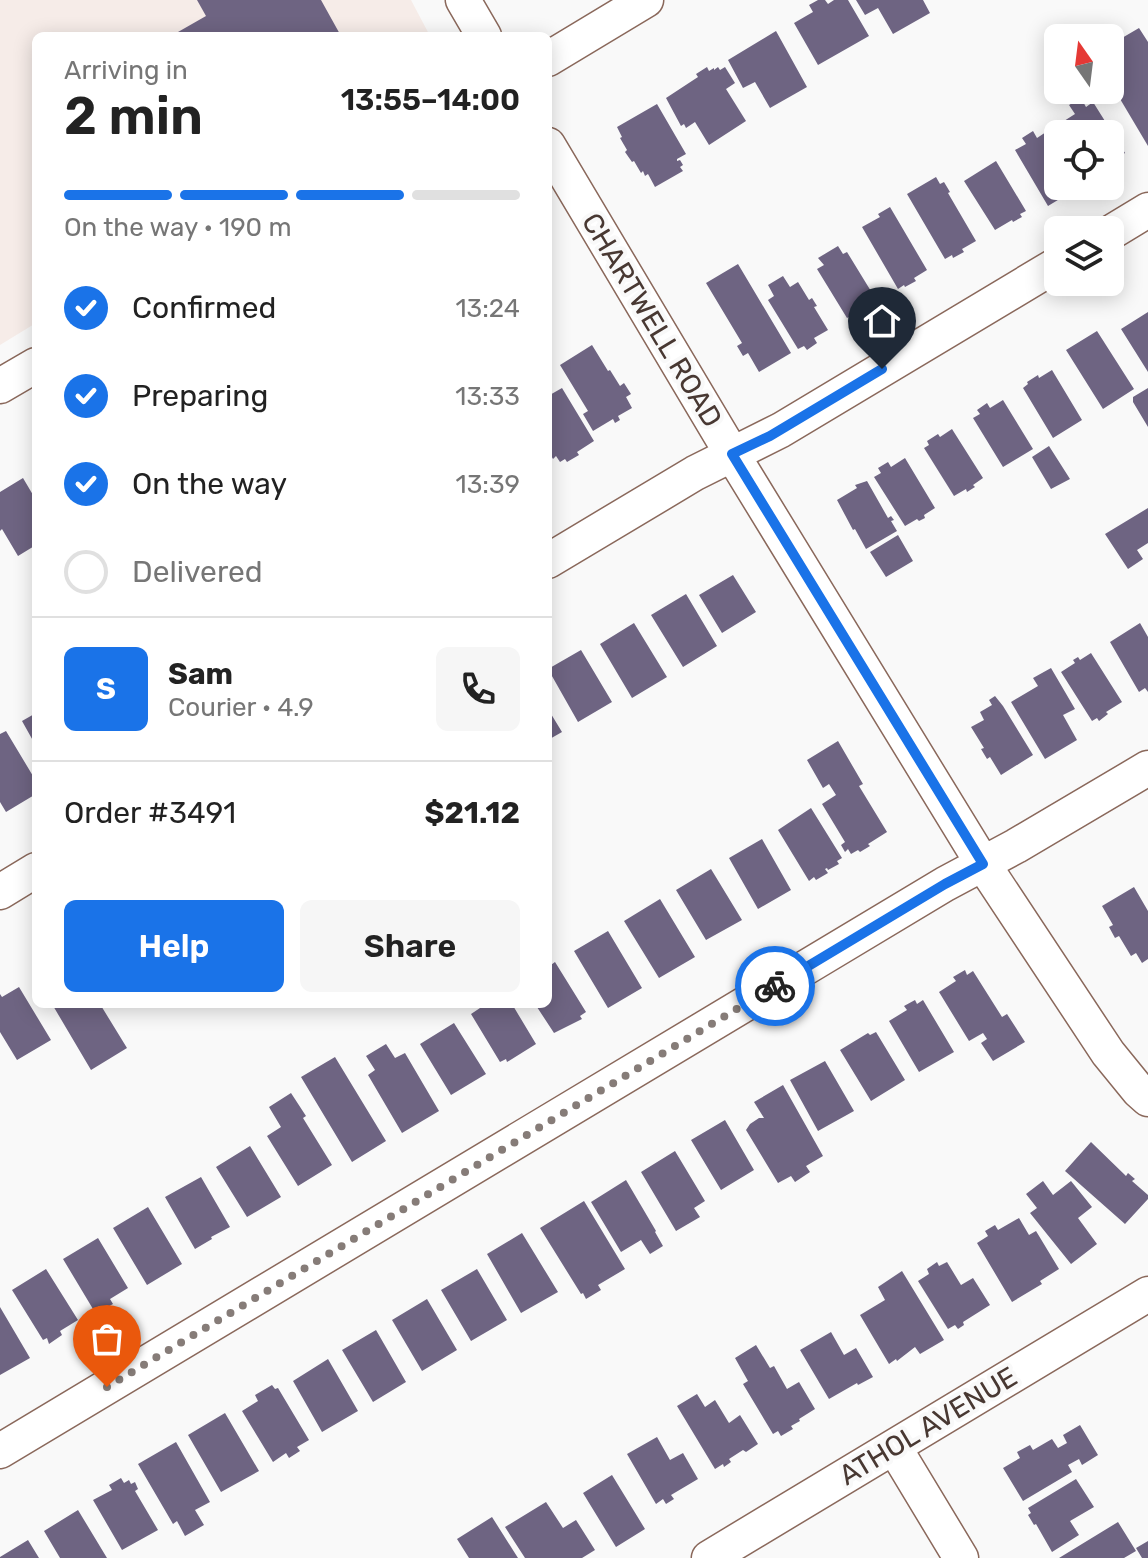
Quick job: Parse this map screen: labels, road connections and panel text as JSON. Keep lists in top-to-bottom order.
{
  "streets": {
    "street": ["CHARTWELL ROAD", "ATHOL AVENUE"]
  },
  "north": "top",
  "page": {
    "heading": ["2 min", "Arriving in", "13:55–14:00"],
    "panel": [
      "Sam",
      "Courier · 4.9",
      "Order #3491",
      "$21.12"
    ],
    "bar": "On the way · 190 m",
    "list": [
      ["Confirmed", "13:24"],
      ["Preparing", "13:33"],
      ["On the way", "13:39"],
      "Delivered"
    ],
    "round": "S",
    "buttons": ["Help", "Share"]
  }
}
